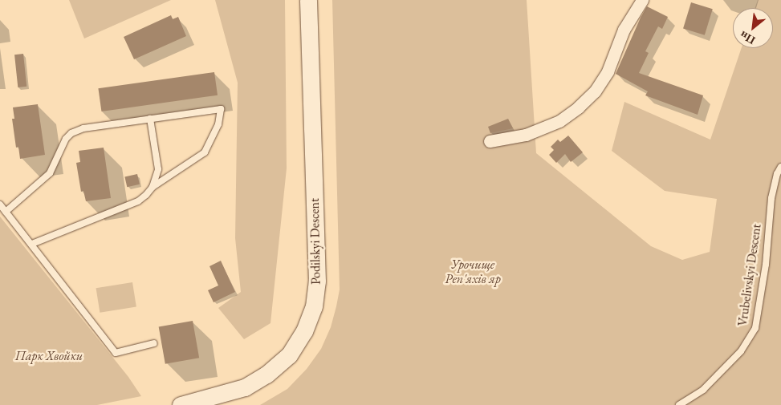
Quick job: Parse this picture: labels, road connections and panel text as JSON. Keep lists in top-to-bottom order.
{
  "streets": {
    "street": ["Podilskyi Descent"],
    "lane": ["Vrubelivskyi Descent"]
  },
  "parks": ["Урочище Реп'яхів яр", "Парк Хвойки"],
  "north": "bottom left"
}
